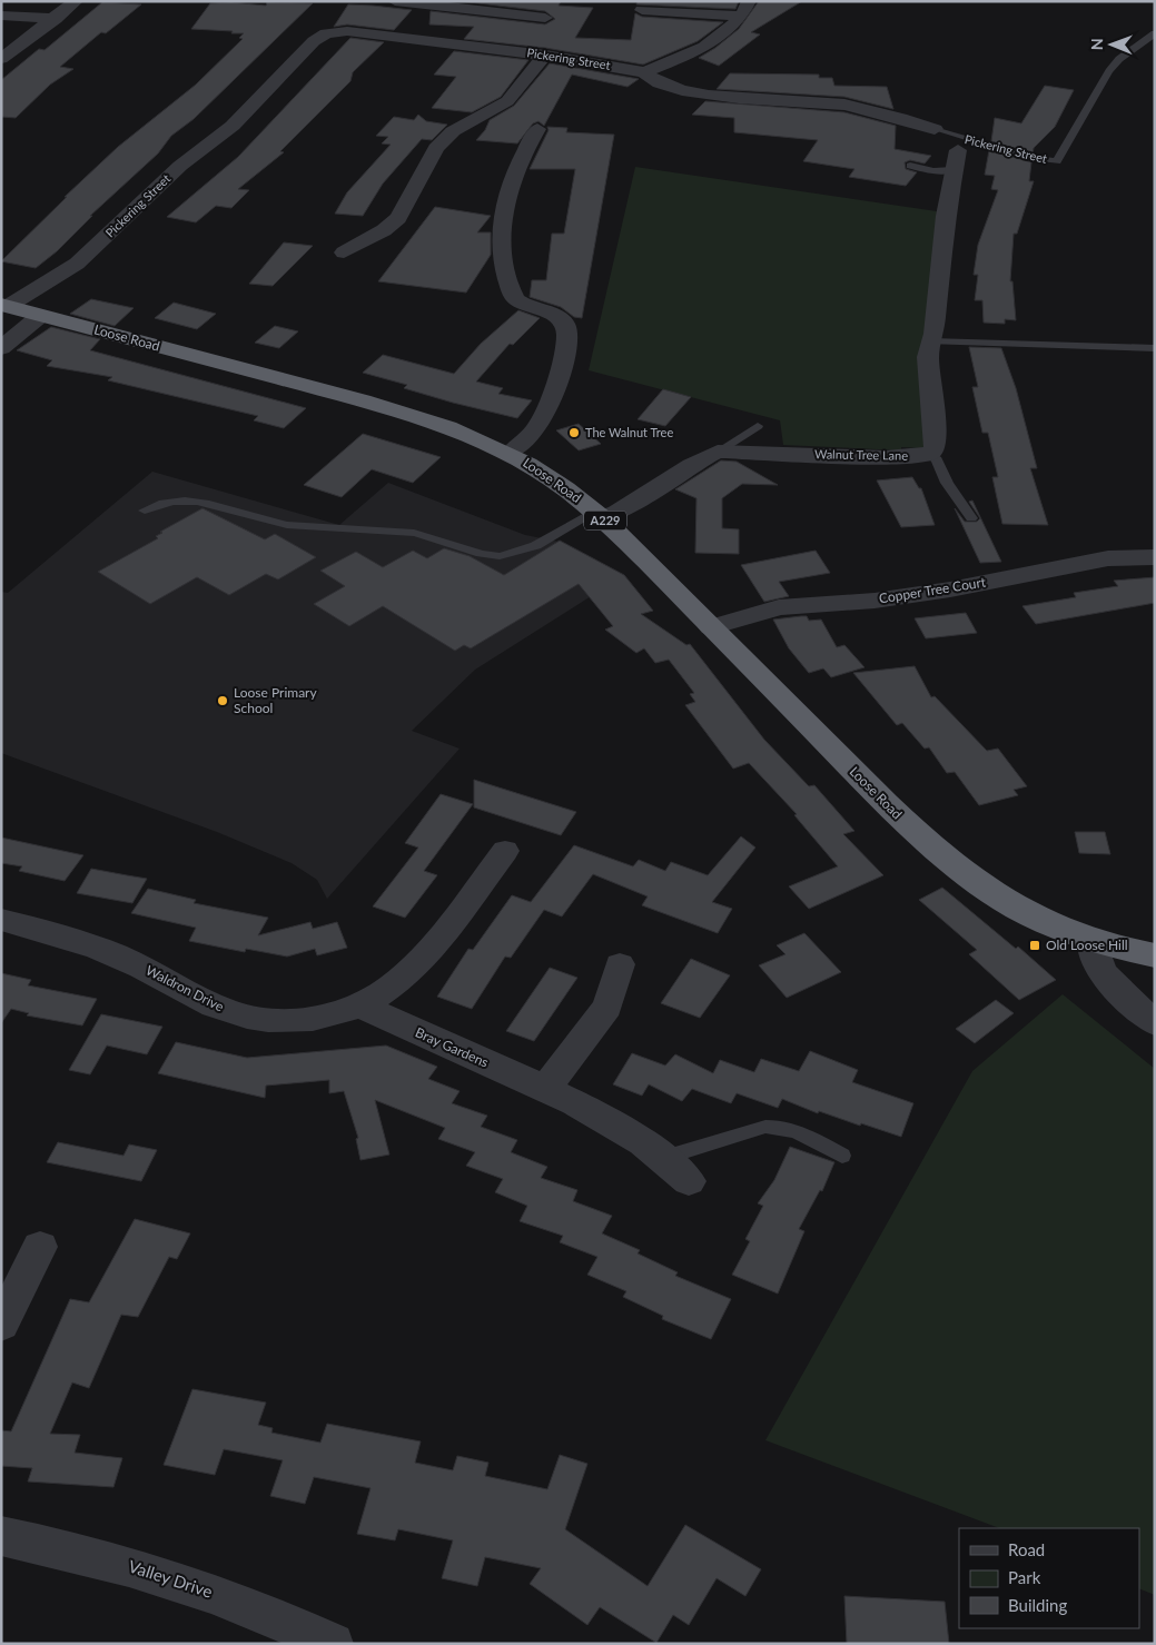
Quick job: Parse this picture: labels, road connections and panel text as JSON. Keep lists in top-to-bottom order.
{
  "streets": {
    "highway": ["Loose Road", "A229"],
    "street": [
      "Pickering Street",
      "Walnut Tree Lane",
      "Copper Tree Court",
      "Waldron Drive",
      "Bray Gardens",
      "Valley Drive"
    ]
  },
  "crossings": [
    ["Pickering Street", "Loose Road"],
    ["Loose Road", "Walnut Tree Lane"],
    ["Loose Road", "A229"],
    ["Loose Road", "Copper Tree Court"],
    ["Waldron Drive", "Bray Gardens"]
  ],
  "places": {
    "other": ["The Walnut Tree", "Loose Primary School"],
    "transit": ["Old Loose Hill"]
  },
  "legend": ["Road", "Park", "Building"],
  "north": "left"
}
